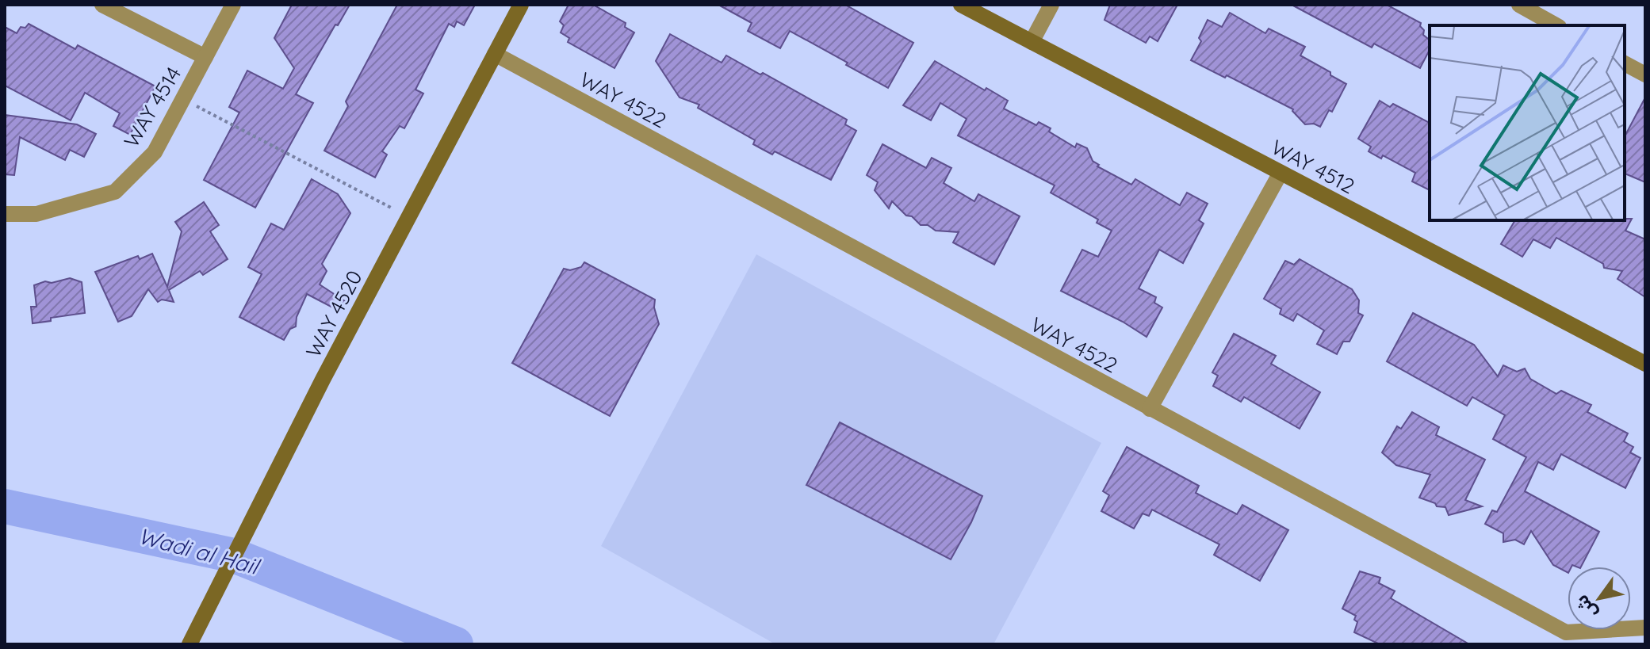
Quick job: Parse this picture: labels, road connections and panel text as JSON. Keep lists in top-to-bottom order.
{
  "streets": {
    "street": [
      "WAY 4522",
      "WAY 4514",
      "WAY 4512",
      "WAY 4520"
    ]
  },
  "crossings": [
    ["WAY 4522", "WAY 4520"]
  ],
  "water": ["Wadi al Hail"],
  "north": "bottom left"
}
